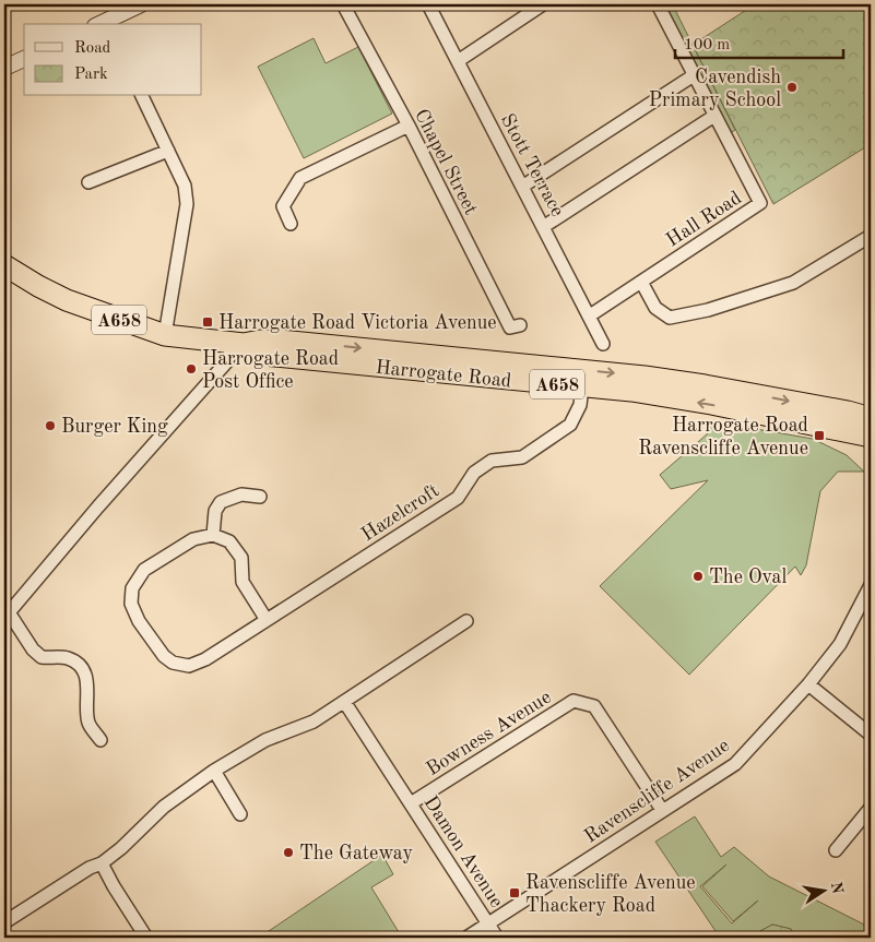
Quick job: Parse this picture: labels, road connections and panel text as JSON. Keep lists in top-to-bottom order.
{
  "streets": {
    "highway": ["A658", "Harrogate Road"],
    "street": [
      "Chapel Street",
      "Stott Terrace",
      "Hall Road",
      "Hazelcroft",
      "Bowness Avenue",
      "Ravenscliffe Avenue",
      "Damon Avenue"
    ]
  },
  "crossings": [
    ["Stott Terrace", "Hall Road"],
    ["Harrogate Road", "Hazelcroft"],
    ["Bowness Avenue", "Ravenscliffe Avenue"],
    ["Bowness Avenue", "Damon Avenue"],
    ["Ravenscliffe Avenue", "Damon Avenue"]
  ],
  "places": {
    "other": [
      "Cavendish Primary School",
      "Harrogate Road Post Office",
      "Burger King",
      "The Oval",
      "The Gateway"
    ],
    "transit": ["Harrogate Road Victoria Avenue", "Harrogate Road Ravenscliffe Avenue", "Ravenscliffe Avenue Thackery Road"]
  },
  "legend": ["Road", "Park"],
  "scale_bar": "100 m",
  "north": "right"
}
